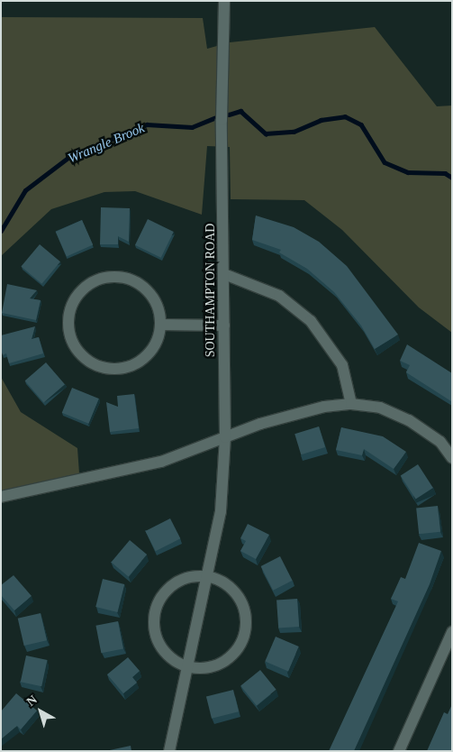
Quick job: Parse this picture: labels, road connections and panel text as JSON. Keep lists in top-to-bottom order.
{
  "streets": {
    "street": ["SOUTHAMPTON ROAD"]
  },
  "water": ["Wrangle Brook"],
  "north": "top left"
}
